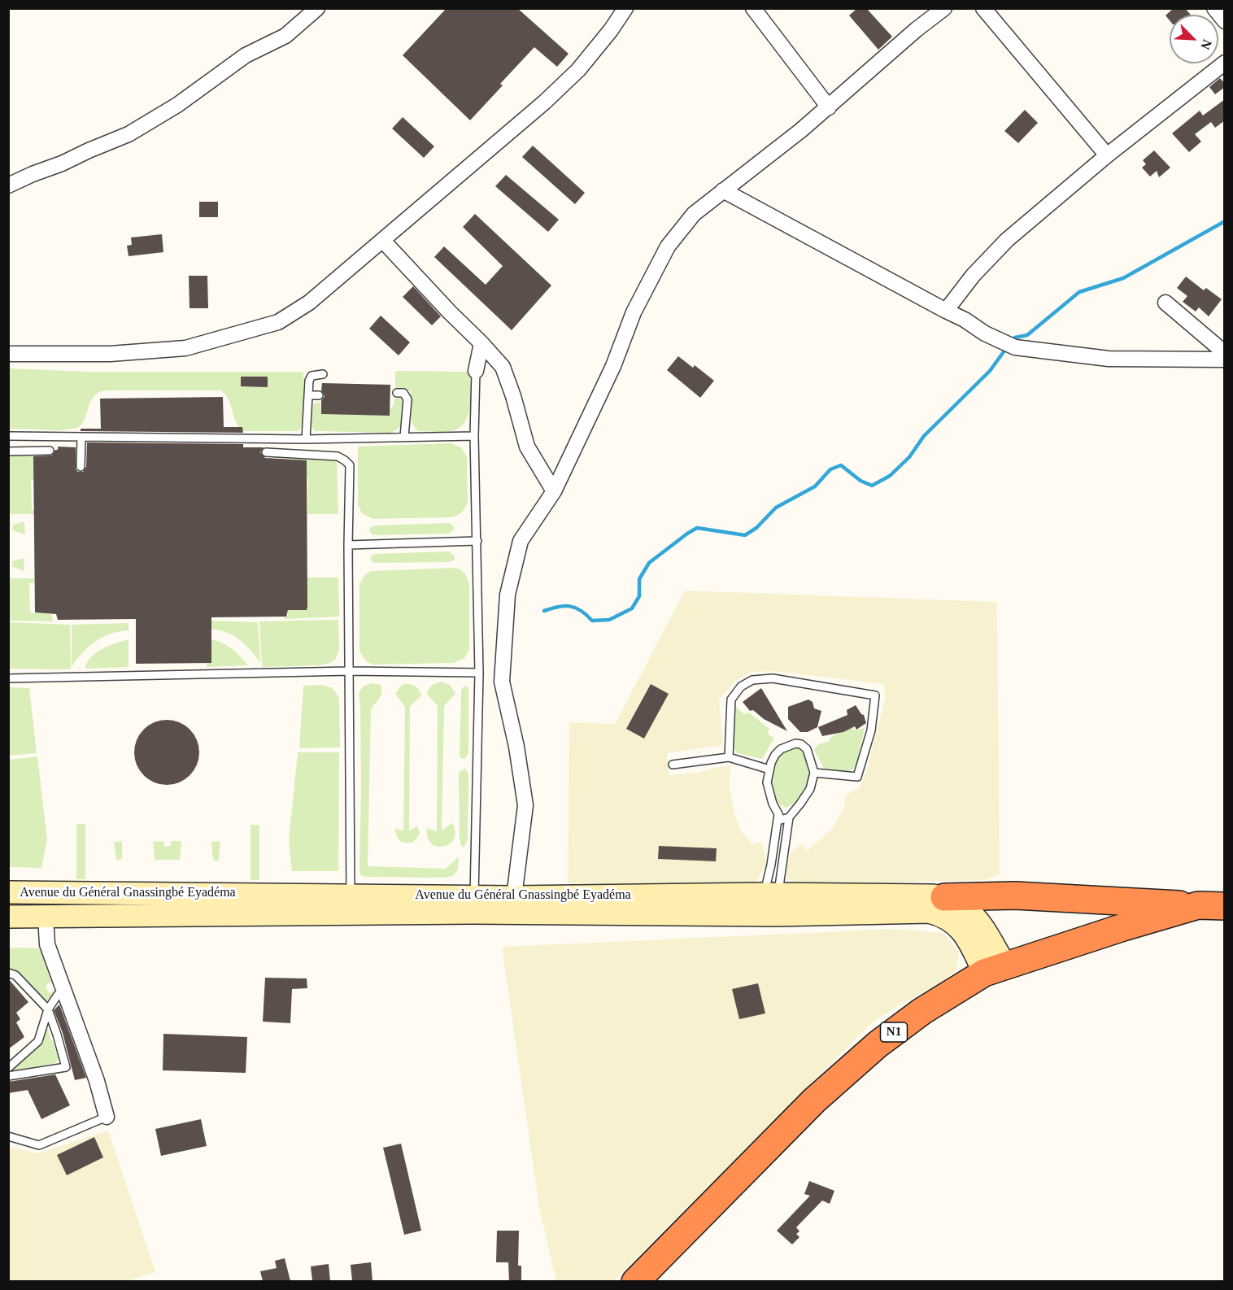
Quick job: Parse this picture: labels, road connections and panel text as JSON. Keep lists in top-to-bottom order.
{
  "streets": {
    "highway": ["N1"],
    "main road": ["Avenue du Général Gnassingbé Eyadéma"]
  },
  "crossings": [
    ["Avenue du Général Gnassingbé Eyadéma", "N1"]
  ],
  "north": "bottom right"
}
